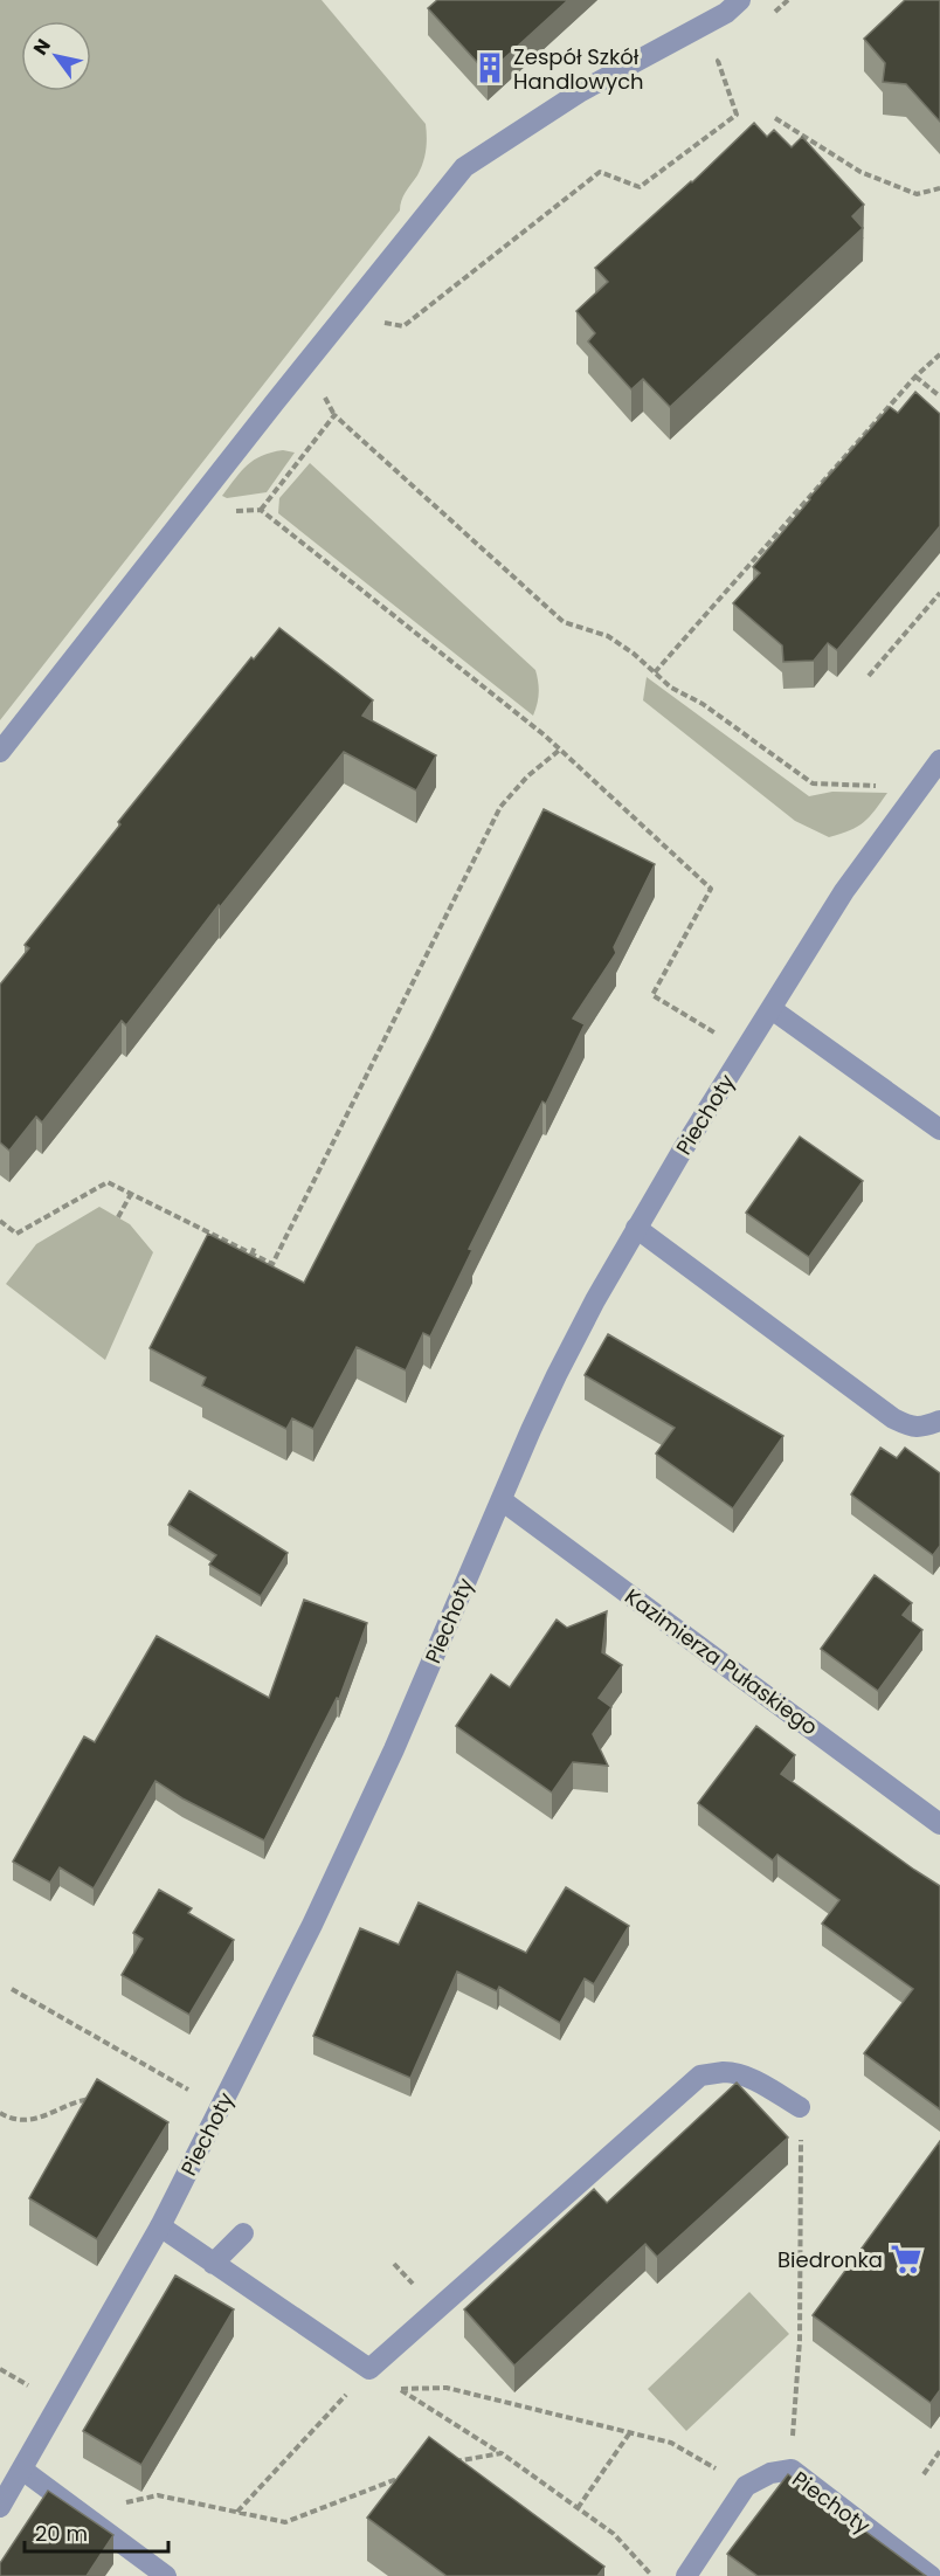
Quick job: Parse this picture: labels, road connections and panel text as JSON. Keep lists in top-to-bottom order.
{
  "streets": {
    "street": ["Piechoty", "Kazimierza Pułaskiego"]
  },
  "crossings": [
    ["Piechoty", "Kazimierza Pułaskiego"]
  ],
  "places": {
    "building": ["Zespół Szkół Handlowych"],
    "supermarket": ["Biedronka"]
  },
  "scale_bar": "20 m",
  "north": "top left"
}
